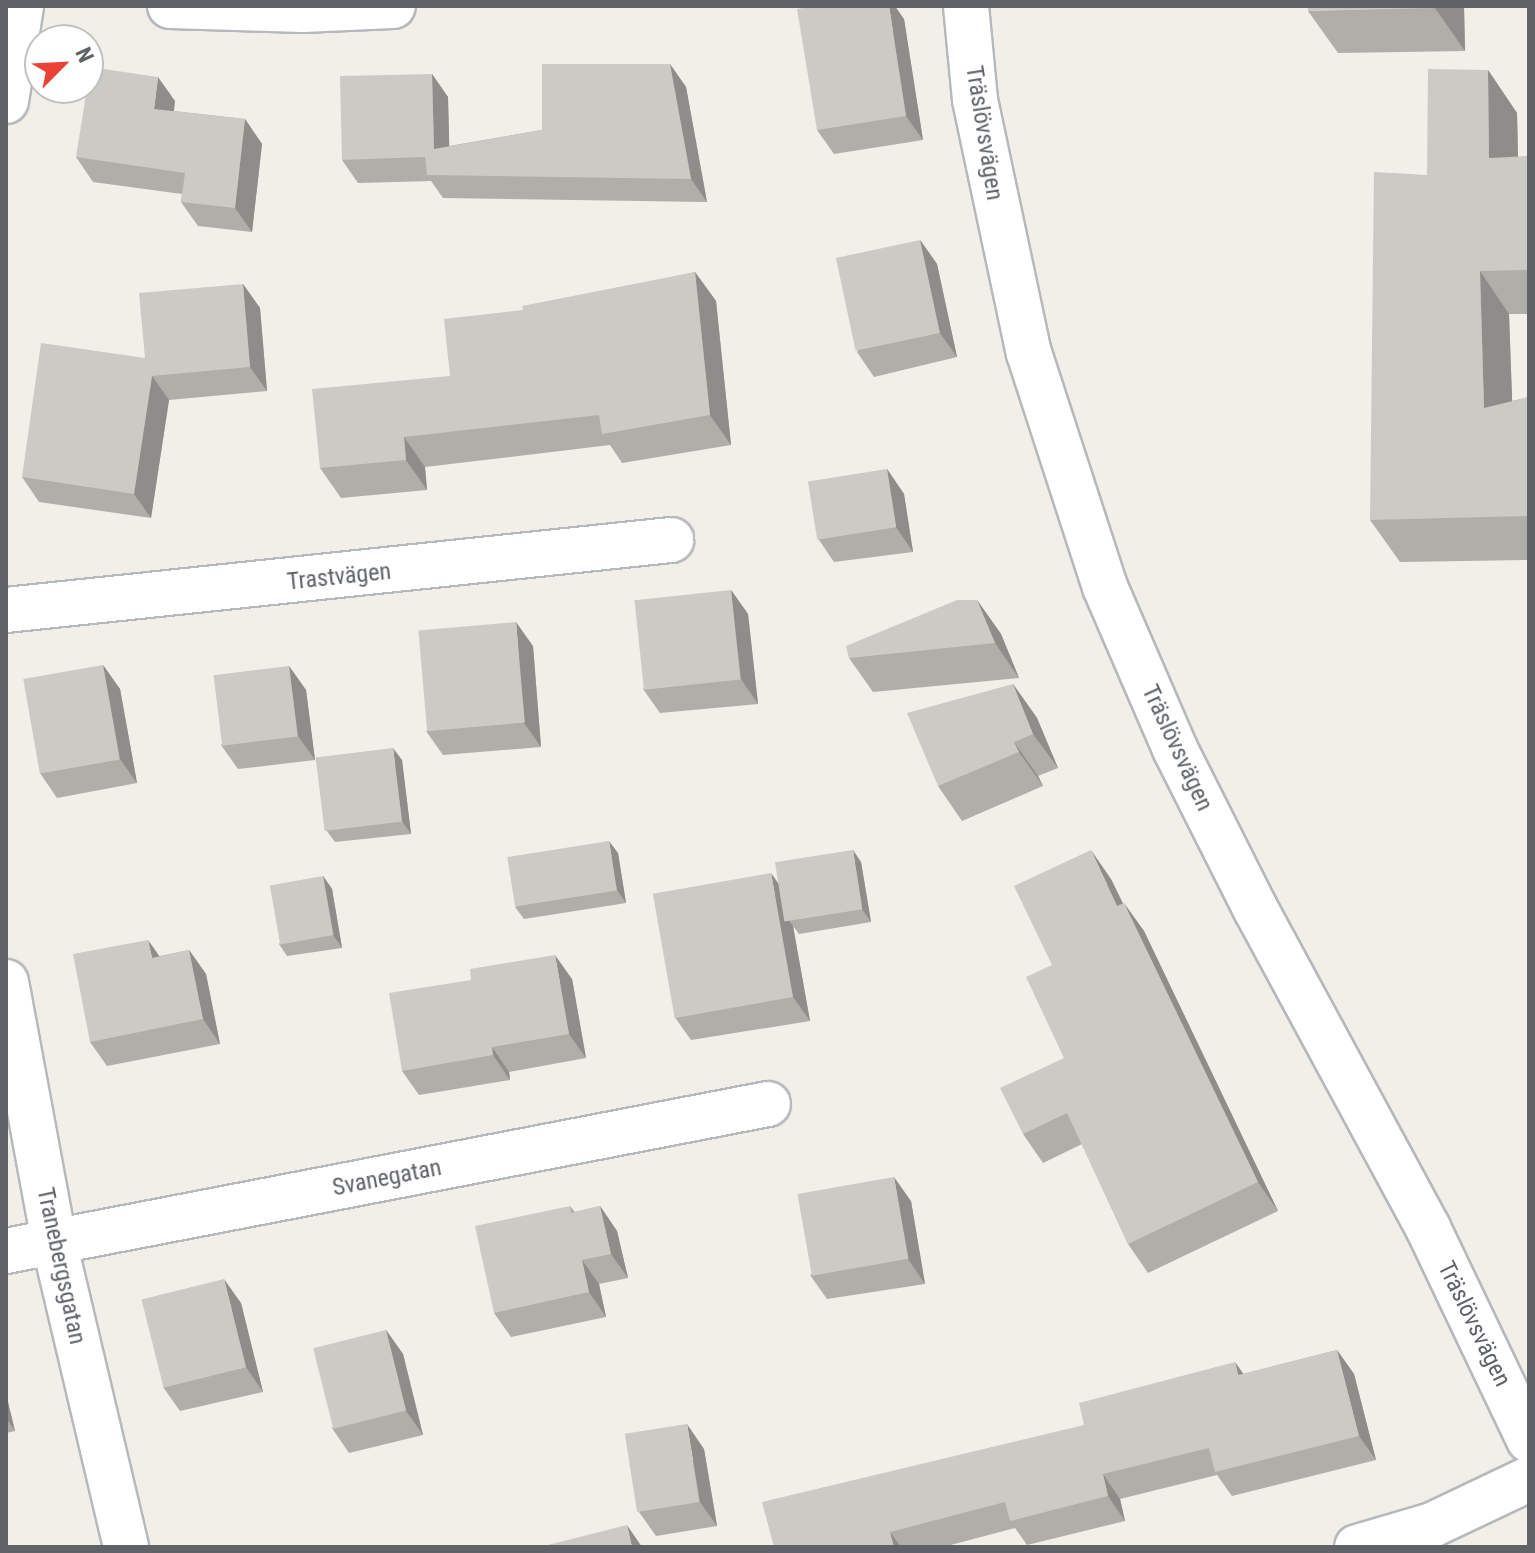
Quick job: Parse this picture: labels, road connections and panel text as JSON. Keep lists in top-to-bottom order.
{
  "streets": {
    "street": [
      "Träslövsvägen",
      "Trastvägen",
      "Svanegatan",
      "Tranebergsgatan"
    ]
  },
  "crossings": [
    ["Svanegatan", "Tranebergsgatan"]
  ],
  "north": "top right"
}
